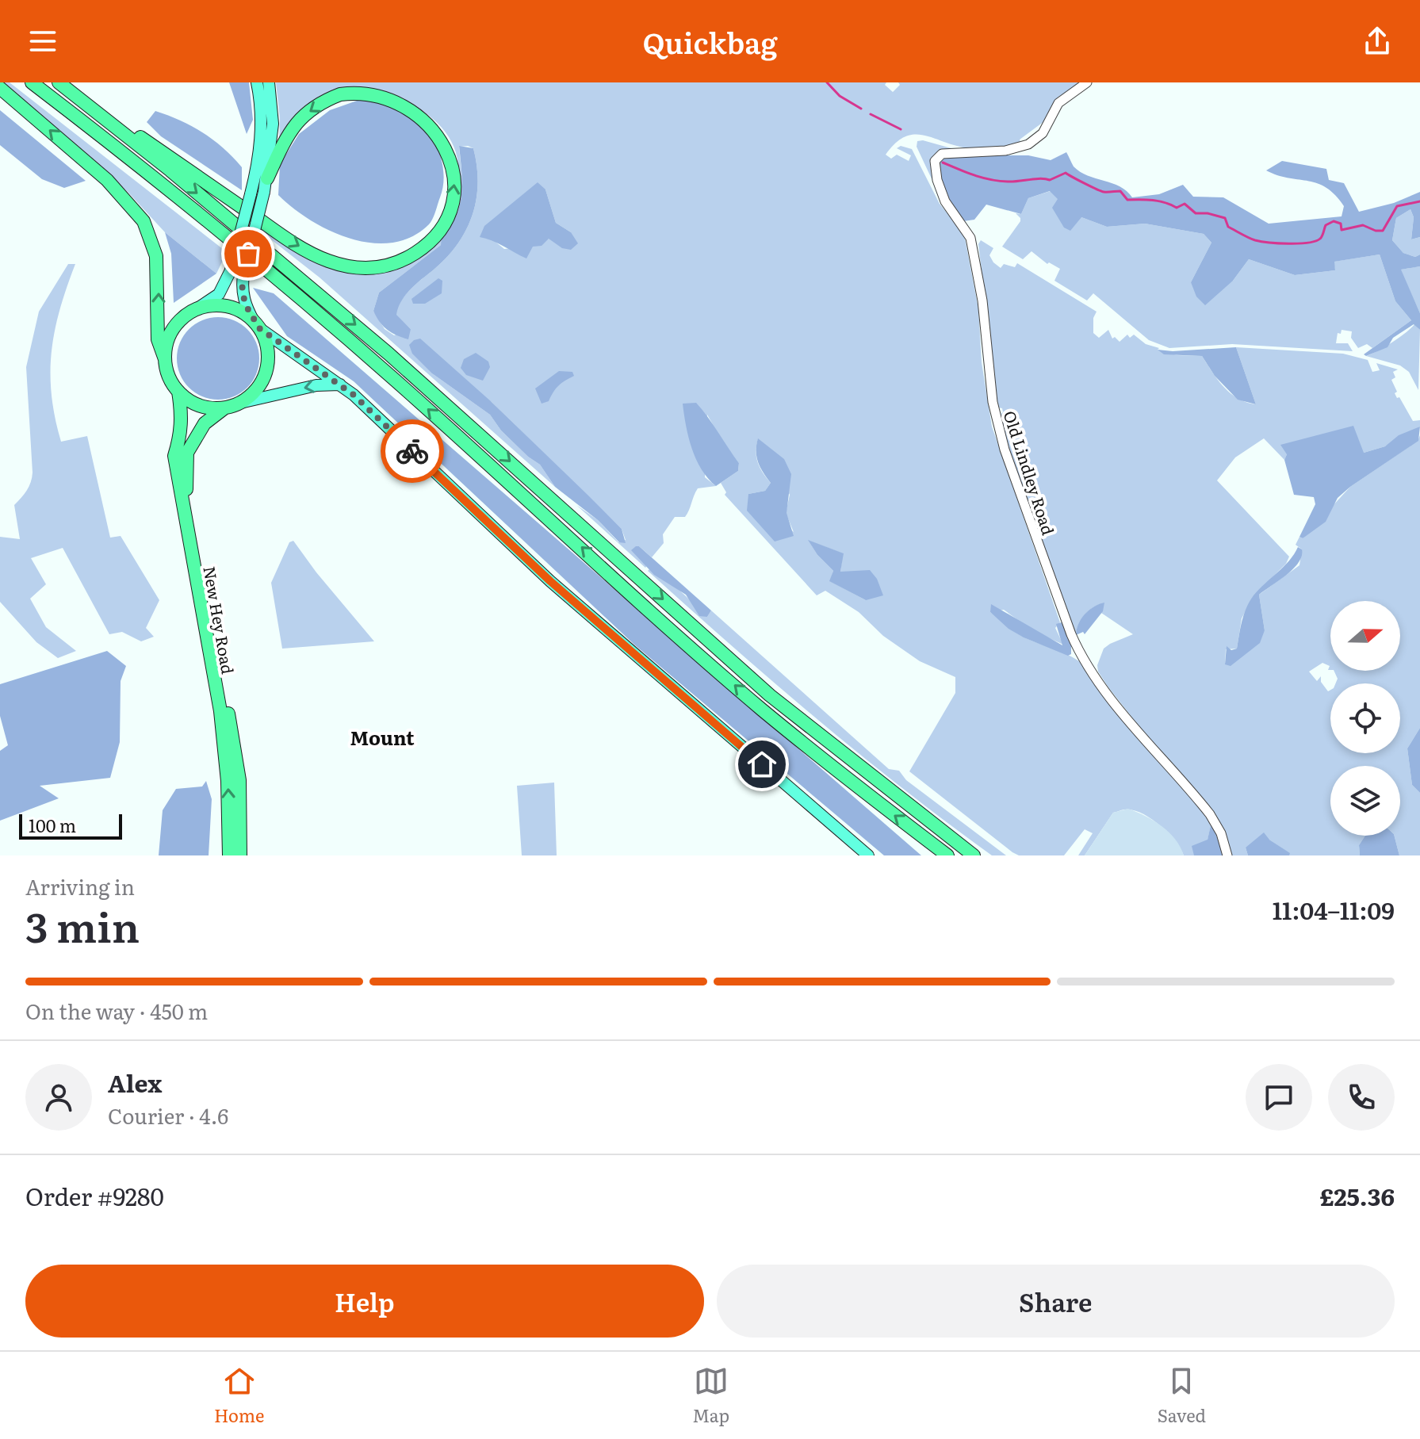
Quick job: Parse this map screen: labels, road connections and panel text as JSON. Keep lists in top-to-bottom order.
{
  "streets": {
    "highway": ["New Hey Road"],
    "street": ["Old Lindley Road"]
  },
  "districts": ["Mount"],
  "scale_bar": "100 m",
  "north": "right",
  "page": {
    "header": "Quickbag",
    "scale": "100 m",
    "heading": ["3 min", "Arriving in", "11:04–11:09"],
    "panel": [
      "Alex",
      "Courier · 4.6",
      "Order #9280",
      "£25.36"
    ],
    "bar": "On the way · 450 m",
    "buttons": ["Help", "Share"],
    "tabs": ["Home", "Map", "Saved"]
  }
}
